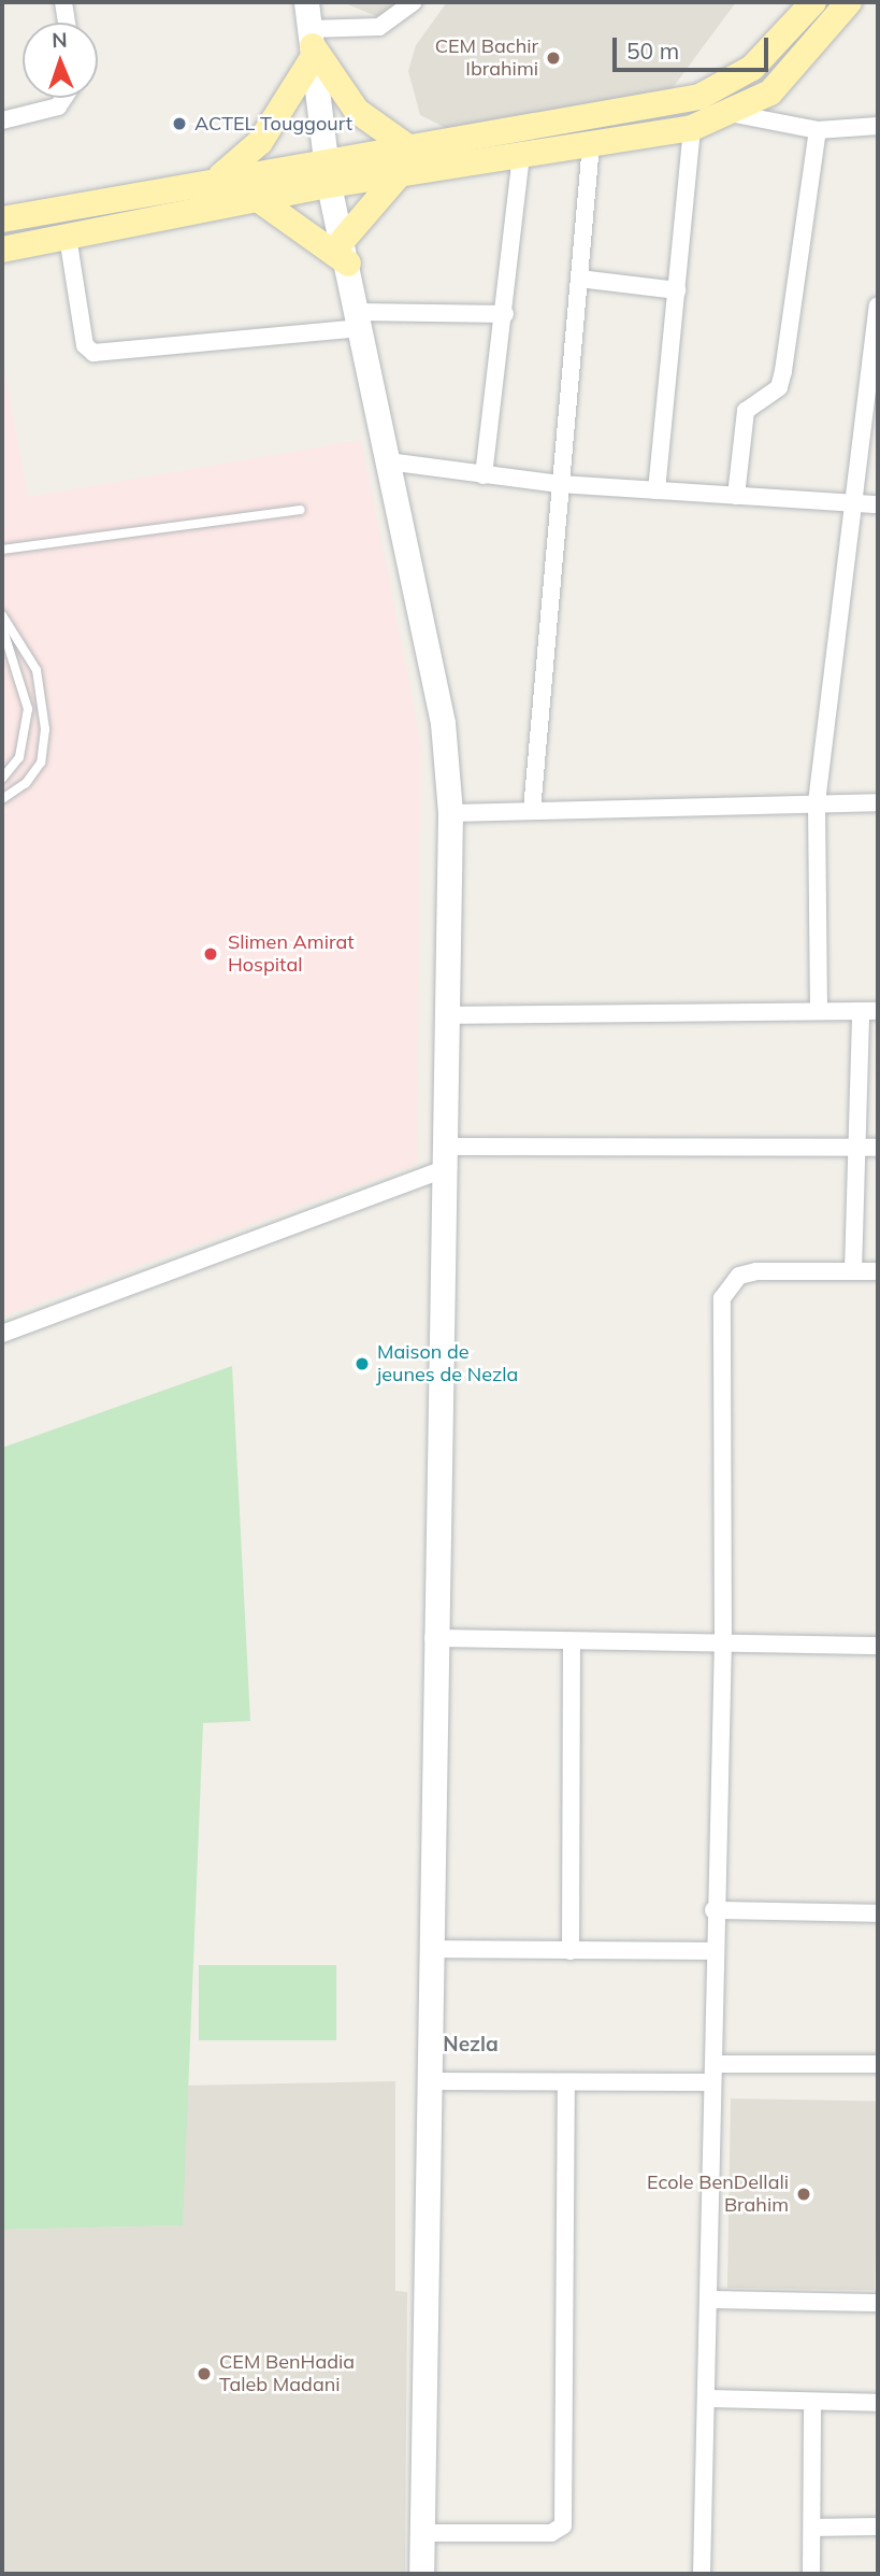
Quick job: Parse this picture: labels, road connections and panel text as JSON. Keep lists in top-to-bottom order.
{
  "districts": ["Nezla"],
  "places": [
    "CEM Bachir Ibrahimi",
    "ACTEL Touggourt",
    "Slimen Amirat Hospital",
    "Maison de jeunes de Nezla",
    "Ecole BenDellali Brahim",
    "CEM BenHadia Taleb Madani"
  ],
  "scale_bar": "50 m",
  "north": "top"
}
